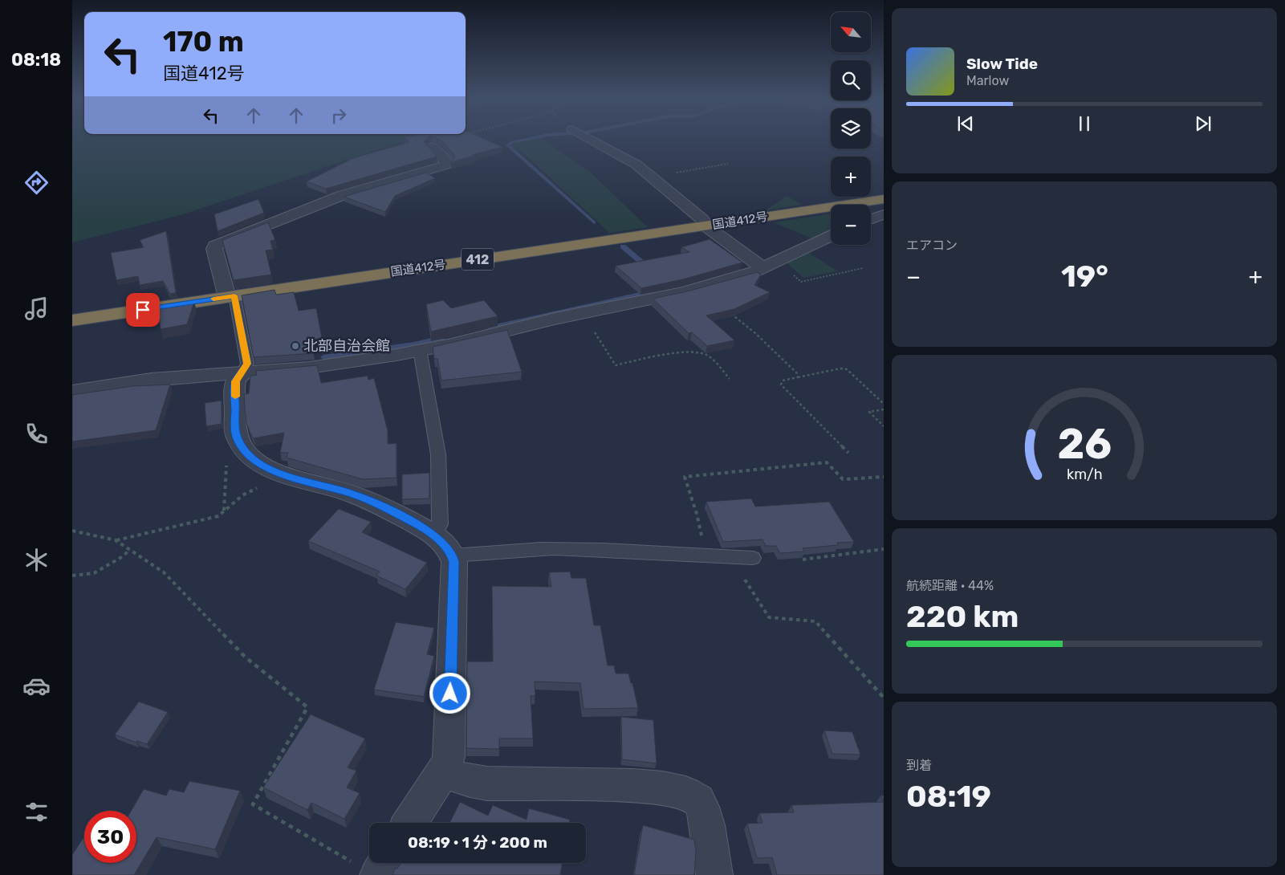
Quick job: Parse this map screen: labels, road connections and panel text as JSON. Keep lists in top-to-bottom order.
{
  "streets": {
    "highway": ["国道412号", "412"]
  },
  "places": ["北部自治会館"],
  "north": "top left",
  "page": {
    "tabs": "08:18",
    "map_buttons": ["+", "−"],
    "turn": ["170 m", "国道412号"],
    "song": ["Slow Tide", "Marlow"],
    "tile": [
      "エアコン",
      ["航続距離 · 44%", "220 km"],
      ["到着", "08:19"]
    ],
    "heat": ["−", "19°", "+"],
    "limit": "30",
    "trip": "08:19 · 1 分 · 200 m",
    "gauge": ["26", "km/h"]
  }
}
